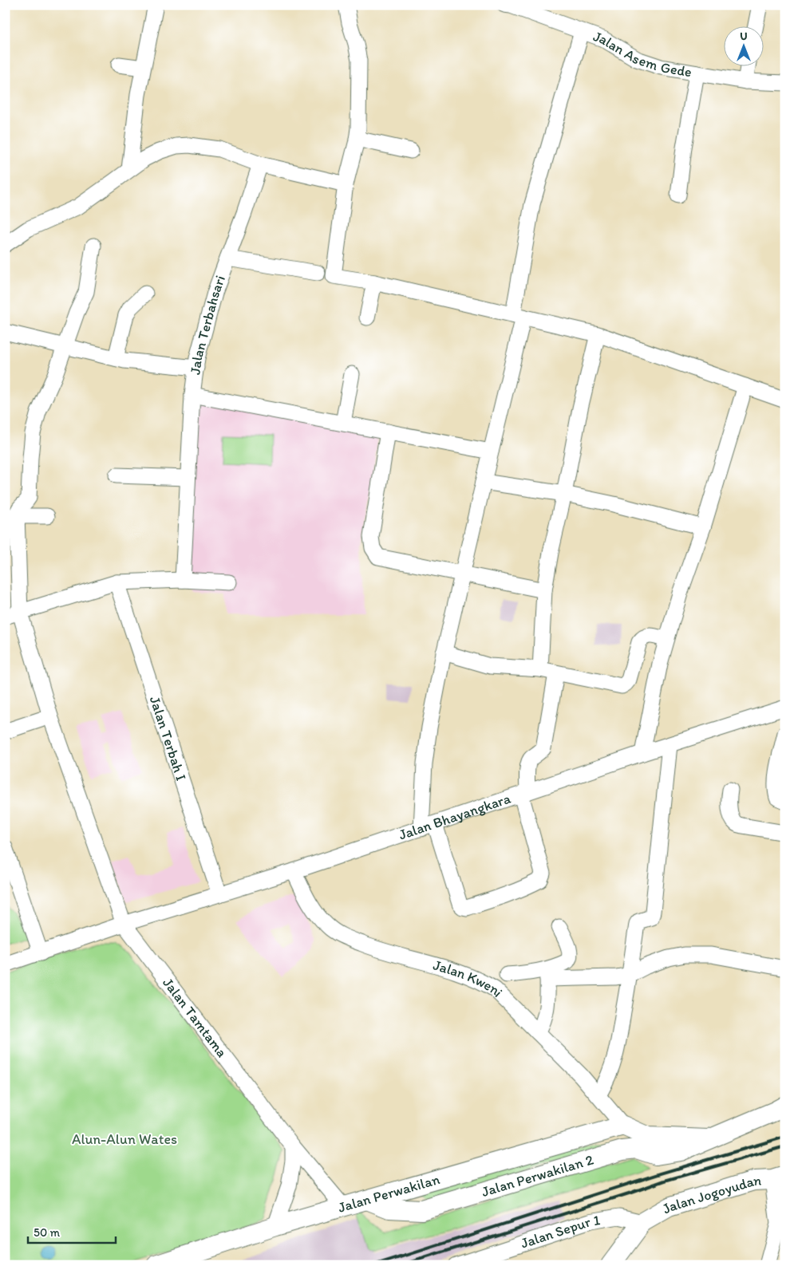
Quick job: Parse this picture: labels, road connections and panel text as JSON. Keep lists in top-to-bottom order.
{
  "streets": {
    "main road": ["Jalan Perwakilan 2", "Jalan Perwakilan", "Jalan Jogoyudan"],
    "street": [
      "Jalan Asem Gede",
      "Jalan Terbahsari",
      "Jalan Terbah I",
      "Jalan Bhayangkara",
      "Jalan Kweni",
      "Jalan Tamtama",
      "Jalan Sepur 1"
    ]
  },
  "crossings": [
    ["Jalan Terbah I", "Jalan Bhayangkara"],
    ["Jalan Bhayangkara", "Jalan Kweni"],
    ["Jalan Bhayangkara", "Jalan Tamtama"],
    ["Jalan Kweni", "Jalan Perwakilan"],
    ["Jalan Tamtama", "Jalan Perwakilan"],
    ["Jalan Perwakilan 2", "Jalan Perwakilan"],
    ["Jalan Jogoyudan", "Jalan Sepur 1"]
  ],
  "parks": ["Alun-Alun Wates"],
  "scale_bar": "50 m",
  "north": "top"
}
